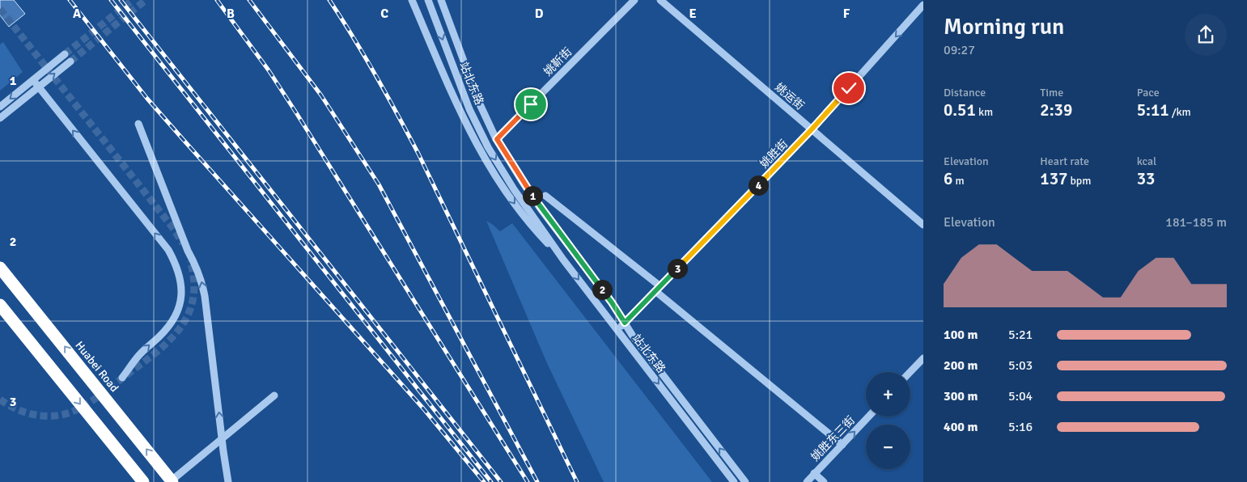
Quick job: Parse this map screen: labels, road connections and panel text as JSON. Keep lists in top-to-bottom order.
{
  "streets": {
    "highway": ["Huabei Road"],
    "street": [
      "姚靳街",
      "站北东路",
      "姚运街",
      "姚胜街",
      "姚胜东三街"
    ]
  },
  "crossings": [
    ["姚靳街", "站北东路"],
    ["站北东路", "姚胜街"],
    ["姚运街", "姚胜街"]
  ],
  "one_way": ["姚胜街", "姚胜东三街"],
  "page": {
    "heading": ["Morning run", "09:27"],
    "stats": [
      ["Distance", "0.51 km"],
      ["Time", "2:39"],
      ["Pace", "5:11 /km"],
      ["Elevation", "6 m"],
      ["Heart rate", "137 bpm"],
      ["kcal", "33"]
    ],
    "pins": [
      "4",
      "1",
      "3",
      "2"
    ],
    "chart": ["Elevation", "181–185 m"],
    "list": [
      {
        "name": "100 m",
        "note": "5:21"
      },
      {
        "name": "200 m",
        "note": "5:03"
      },
      {
        "name": "300 m",
        "note": "5:04"
      },
      {
        "name": "400 m",
        "note": "5:16"
      }
    ],
    "map_buttons": ["+", "−"]
  },
  "grid": {
    "columns": [
      "A",
      "B",
      "C",
      "D",
      "E",
      "F"
    ],
    "rows": ["1", "2", "3"]
  }
}
